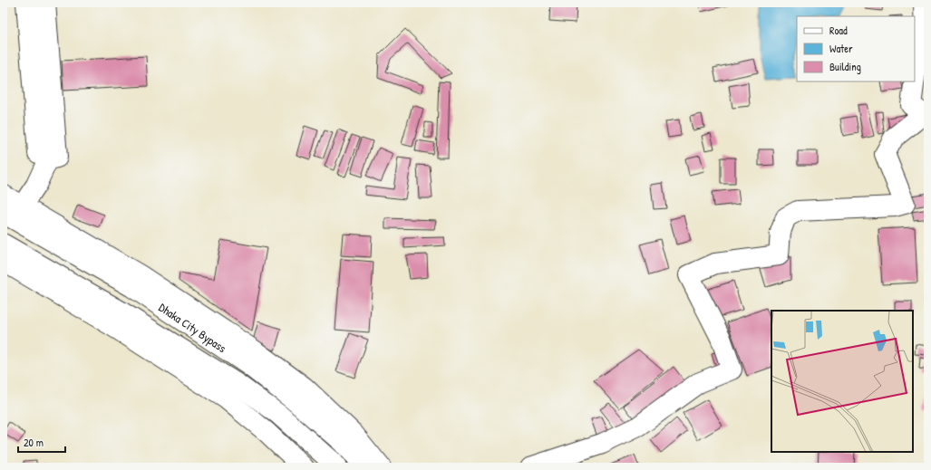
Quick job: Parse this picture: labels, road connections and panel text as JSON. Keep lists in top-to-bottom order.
{
  "streets": {
    "main road": ["Dhaka City Bypass"]
  },
  "legend": ["Road", "Water", "Building"],
  "scale_bar": "20 m"
}
